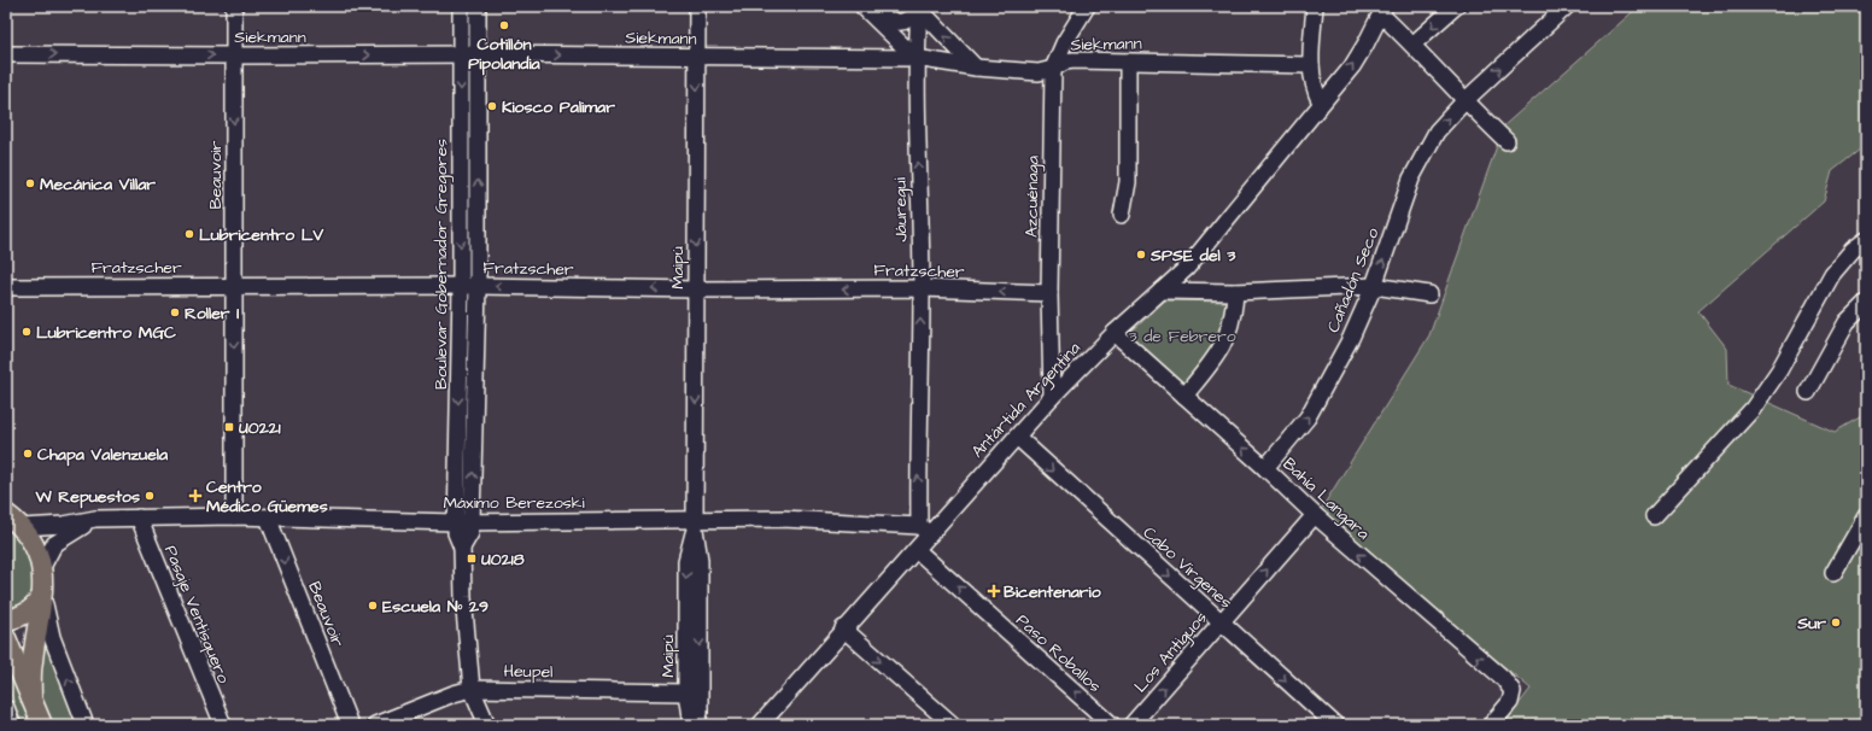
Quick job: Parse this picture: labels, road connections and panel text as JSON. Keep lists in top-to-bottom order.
{
  "streets": {
    "street": [
      "Siekmann",
      "Beauvoir",
      "Azcuénaga",
      "Jáuregui",
      "Boulevar Gobernador Gregores",
      "Fratzscher",
      "Maipú",
      "Cañadón Seco",
      "Antártida Argentina",
      "Bahía Langara",
      "Máximo Berezoski",
      "Cabo Virgenes",
      "Pasaje Ventisquero",
      "Los Antiguos",
      "Paso Roballos",
      "Heupel"
    ]
  },
  "crossings": [
    ["Siekmann", "Beauvoir"],
    ["Siekmann", "Azcuénaga"],
    ["Siekmann", "Jáuregui"],
    ["Siekmann", "Boulevar Gobernador Gregores"],
    ["Siekmann", "Maipú"],
    ["Beauvoir", "Fratzscher"],
    ["Beauvoir", "Máximo Berezoski"],
    ["Azcuénaga", "Fratzscher"],
    ["Azcuénaga", "Antártida Argentina"],
    ["Jáuregui", "Fratzscher"],
    ["Jáuregui", "Antártida Argentina"],
    ["Jáuregui", "Máximo Berezoski"],
    ["Boulevar Gobernador Gregores", "Fratzscher"],
    ["Boulevar Gobernador Gregores", "Máximo Berezoski"],
    ["Fratzscher", "Maipú"],
    ["Maipú", "Máximo Berezoski"],
    ["Maipú", "Heupel"],
    ["Cañadón Seco", "Bahía Langara"],
    ["Antártida Argentina", "Bahía Langara"],
    ["Antártida Argentina", "Máximo Berezoski"],
    ["Antártida Argentina", "Cabo Virgenes"],
    ["Antártida Argentina", "Paso Roballos"],
    ["Bahía Langara", "Los Antiguos"],
    ["Máximo Berezoski", "Pasaje Ventisquero"],
    ["Cabo Virgenes", "Los Antiguos"]
  ],
  "one_way": [
    "Siekmann",
    "Beauvoir",
    "Jáuregui",
    "Fratzscher",
    "Maipú",
    "Bahía Langara",
    "Cabo Virgenes",
    "Los Antiguos"
  ],
  "parks": ["3 de Febrero"],
  "places": {
    "other": [
      "Cotillón Pipolandia",
      "Kiosco Palimar",
      "Mecánica Villar",
      "Lubricentro LV",
      "SPSE del 3",
      "Roller I",
      "Lubricentro MGC",
      "Chapa Valenzuela",
      "W Repuestos",
      "Escuela Nº 29",
      "Sur"
    ],
    "transit": ["U0221", "U0218"],
    "health": ["Centro Médico Güemes", "Bicentenario"]
  }
}
